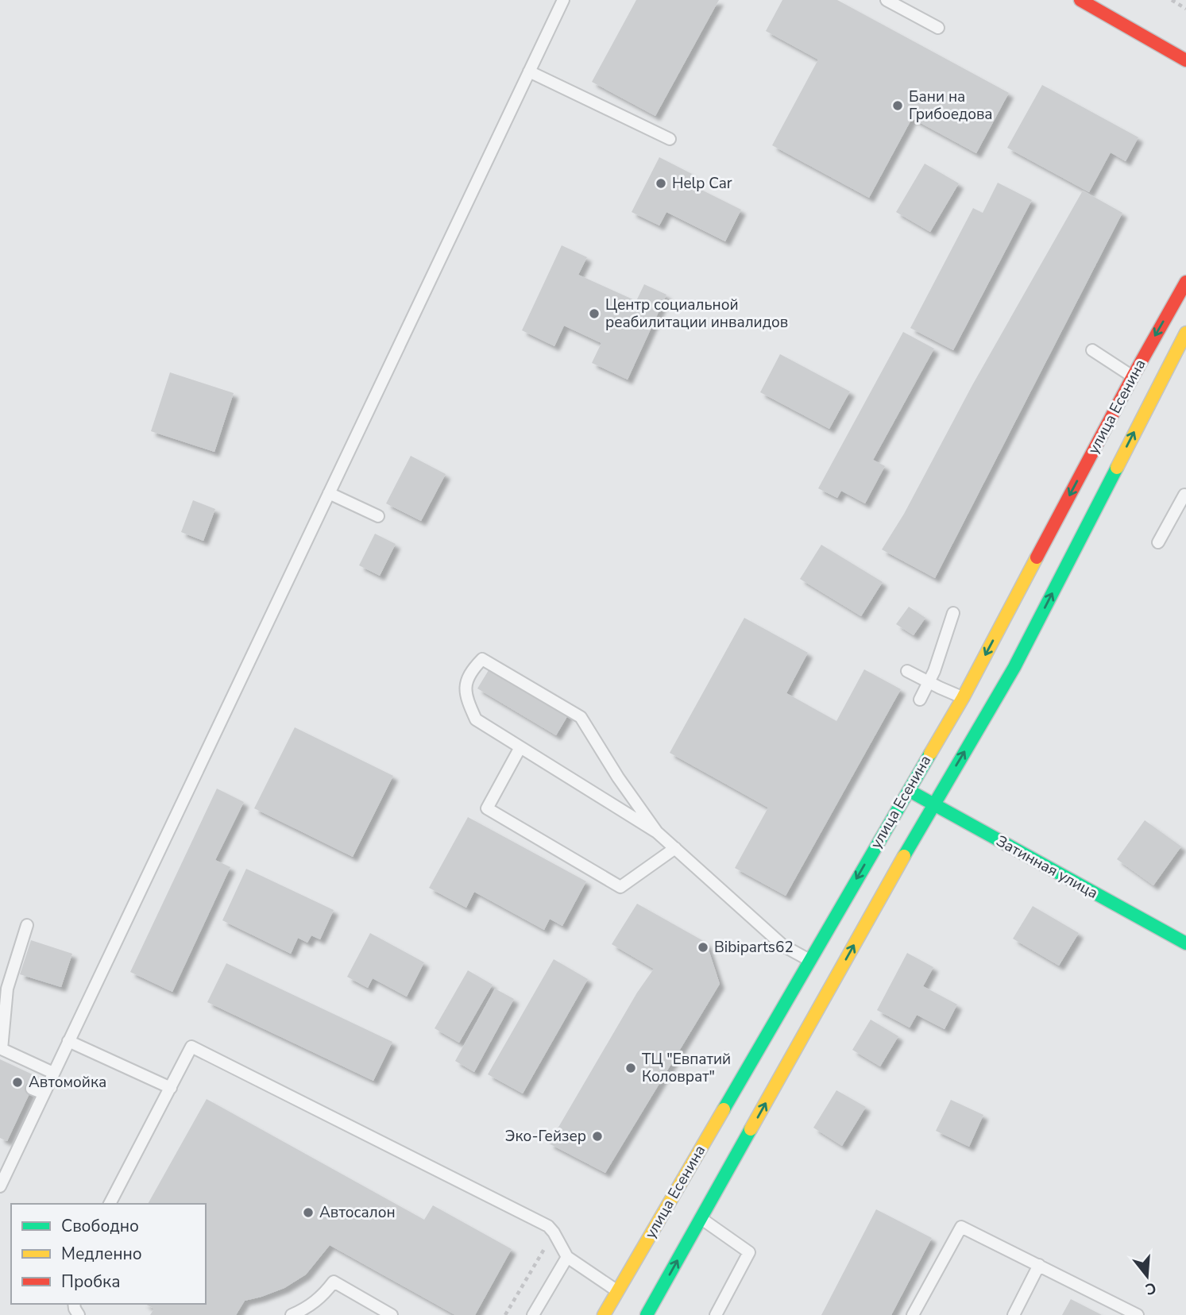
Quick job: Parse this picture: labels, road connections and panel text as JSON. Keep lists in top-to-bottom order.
{
  "streets": {
    "main road": ["улица Есенина", "Затинная улица"]
  },
  "crossings": [
    ["улица Есенина", "Затинная улица"]
  ],
  "places": [
    "Бани на Грибоедова",
    "Help Car",
    "Центр социальной реабилитации инвалидов",
    "Bibiparts62",
    "ТЦ \"Евпатий Коловрат\"",
    "Автомойка",
    "Эко-Гейзер",
    "Автосалон"
  ],
  "legend": ["Свободно", "Медленно", "Пробка"],
  "north": "bottom"
}
